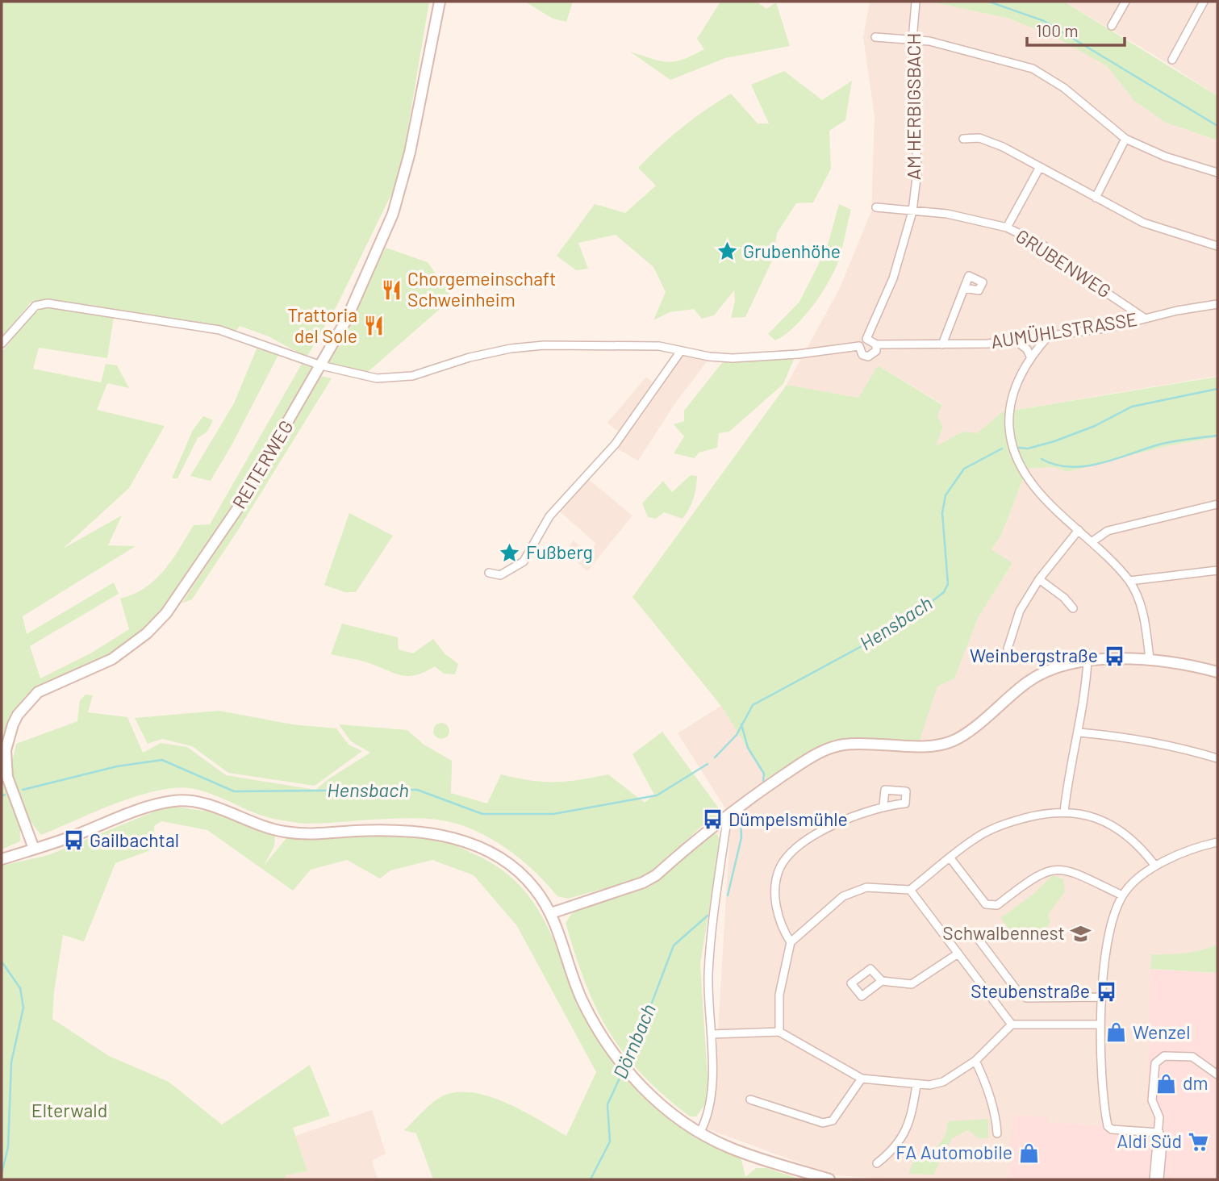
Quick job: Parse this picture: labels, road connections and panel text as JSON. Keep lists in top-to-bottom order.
{
  "streets": {
    "street": [
      "AM HERBIGSBACH",
      "GRUBENWEG",
      "AUMÜHLSTRASSE",
      "REITERWEG"
    ]
  },
  "crossings": [
    ["AM HERBIGSBACH", "GRUBENWEG"],
    ["AM HERBIGSBACH", "AUMÜHLSTRASSE"],
    ["GRUBENWEG", "AUMÜHLSTRASSE"],
    ["AUMÜHLSTRASSE", "REITERWEG"]
  ],
  "water": ["Hensbach", "Dörnbach"],
  "parks": ["Elterwald"],
  "places": {
    "place": ["Grubenhöhe", "Fußberg"],
    "restaurant": ["Chorgemeinschaft Schweinheim", "Trattoria del Sole"],
    "bus stop": [
      "Weinbergstraße",
      "Dümpelsmühle",
      "Gailbachtal",
      "Steubenstraße"
    ],
    "school or university": ["Schwalbennest"],
    "shop": ["Wenzel", "dm", "FA Automobile"],
    "supermarket": ["Aldi Süd"]
  },
  "scale_bar": "100 m"
}
